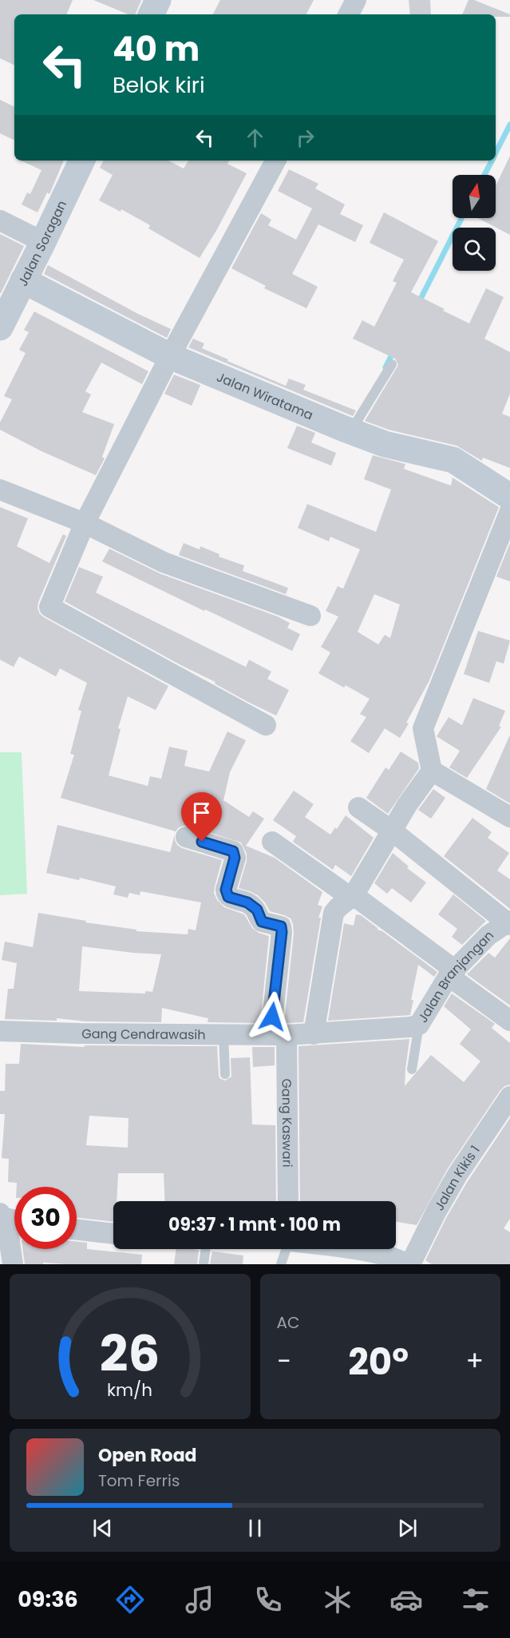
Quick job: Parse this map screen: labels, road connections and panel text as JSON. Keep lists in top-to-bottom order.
{
  "streets": {
    "street": [
      "Jalan Soragan",
      "Jalan Wiratama",
      "Jalan Branjangan",
      "Gang Cendrawasih",
      "Gang Kaswari",
      "Jalan Kikis 1"
    ]
  },
  "crossings": [
    ["Jalan Soragan", "Jalan Wiratama"],
    ["Jalan Branjangan", "Gang Cendrawasih"],
    ["Jalan Branjangan", "Gang Kaswari"],
    ["Gang Cendrawasih", "Gang Kaswari"]
  ],
  "north": "top",
  "page": {
    "turn": ["40 m", "Belok kiri"],
    "limit": "30",
    "trip": "09:37 · 1 mnt · 100 m",
    "tile": "AC",
    "heat": ["−", "20°", "+"],
    "song": ["Open Road", "Tom Ferris"],
    "tabs": "09:36",
    "gauge": ["26", "km/h"]
  }
}
